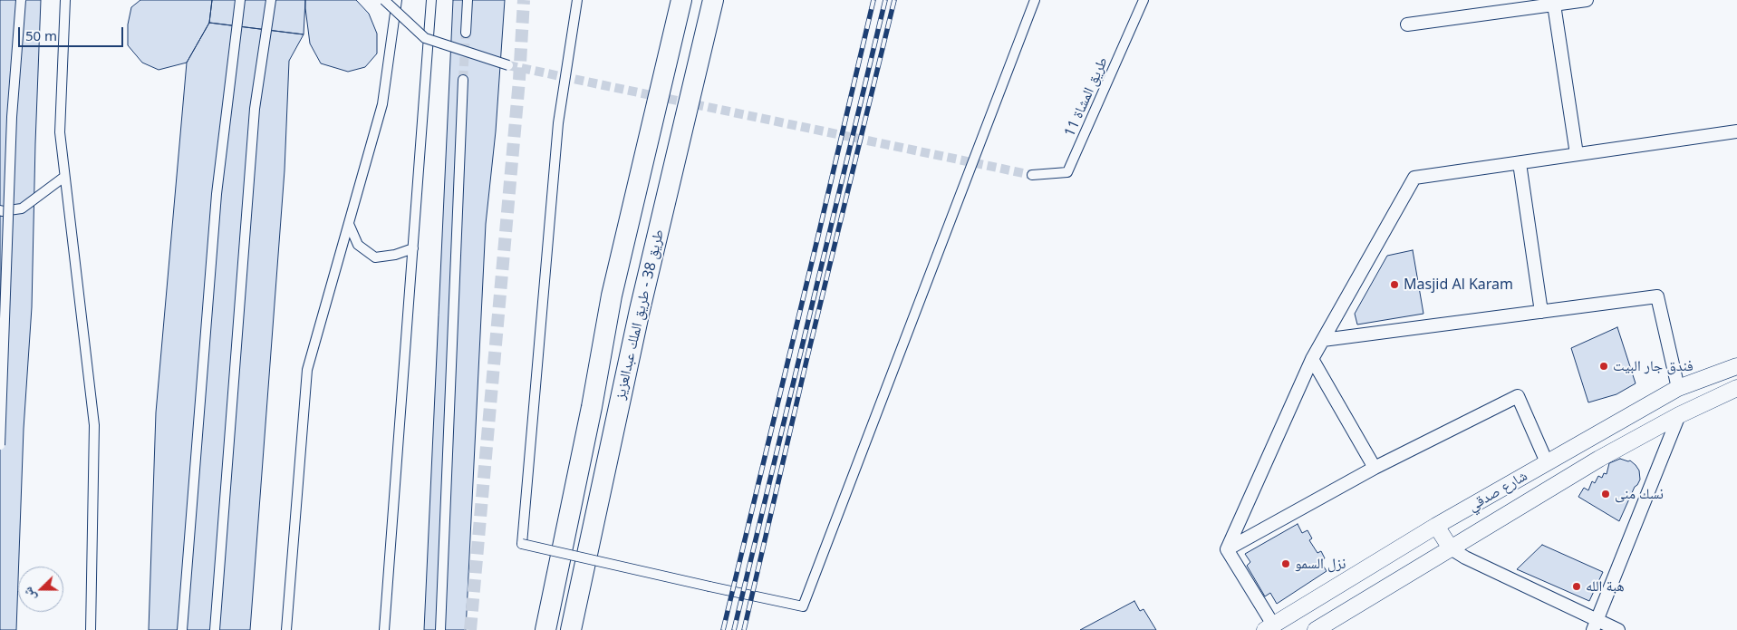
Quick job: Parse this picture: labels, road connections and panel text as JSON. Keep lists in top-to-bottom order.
{
  "streets": {
    "main road": ["طريق 38 - طريق الملك عبدالعزيز"],
    "street": ["طريق المشاة 11", "شارع صدقي"]
  },
  "places": [
    "Masjid Al Karam",
    "فندق جار البيت",
    "نسك منى",
    "نزل السمو",
    "هبة الله"
  ],
  "scale_bar": "50 m",
  "north": "left"
}
